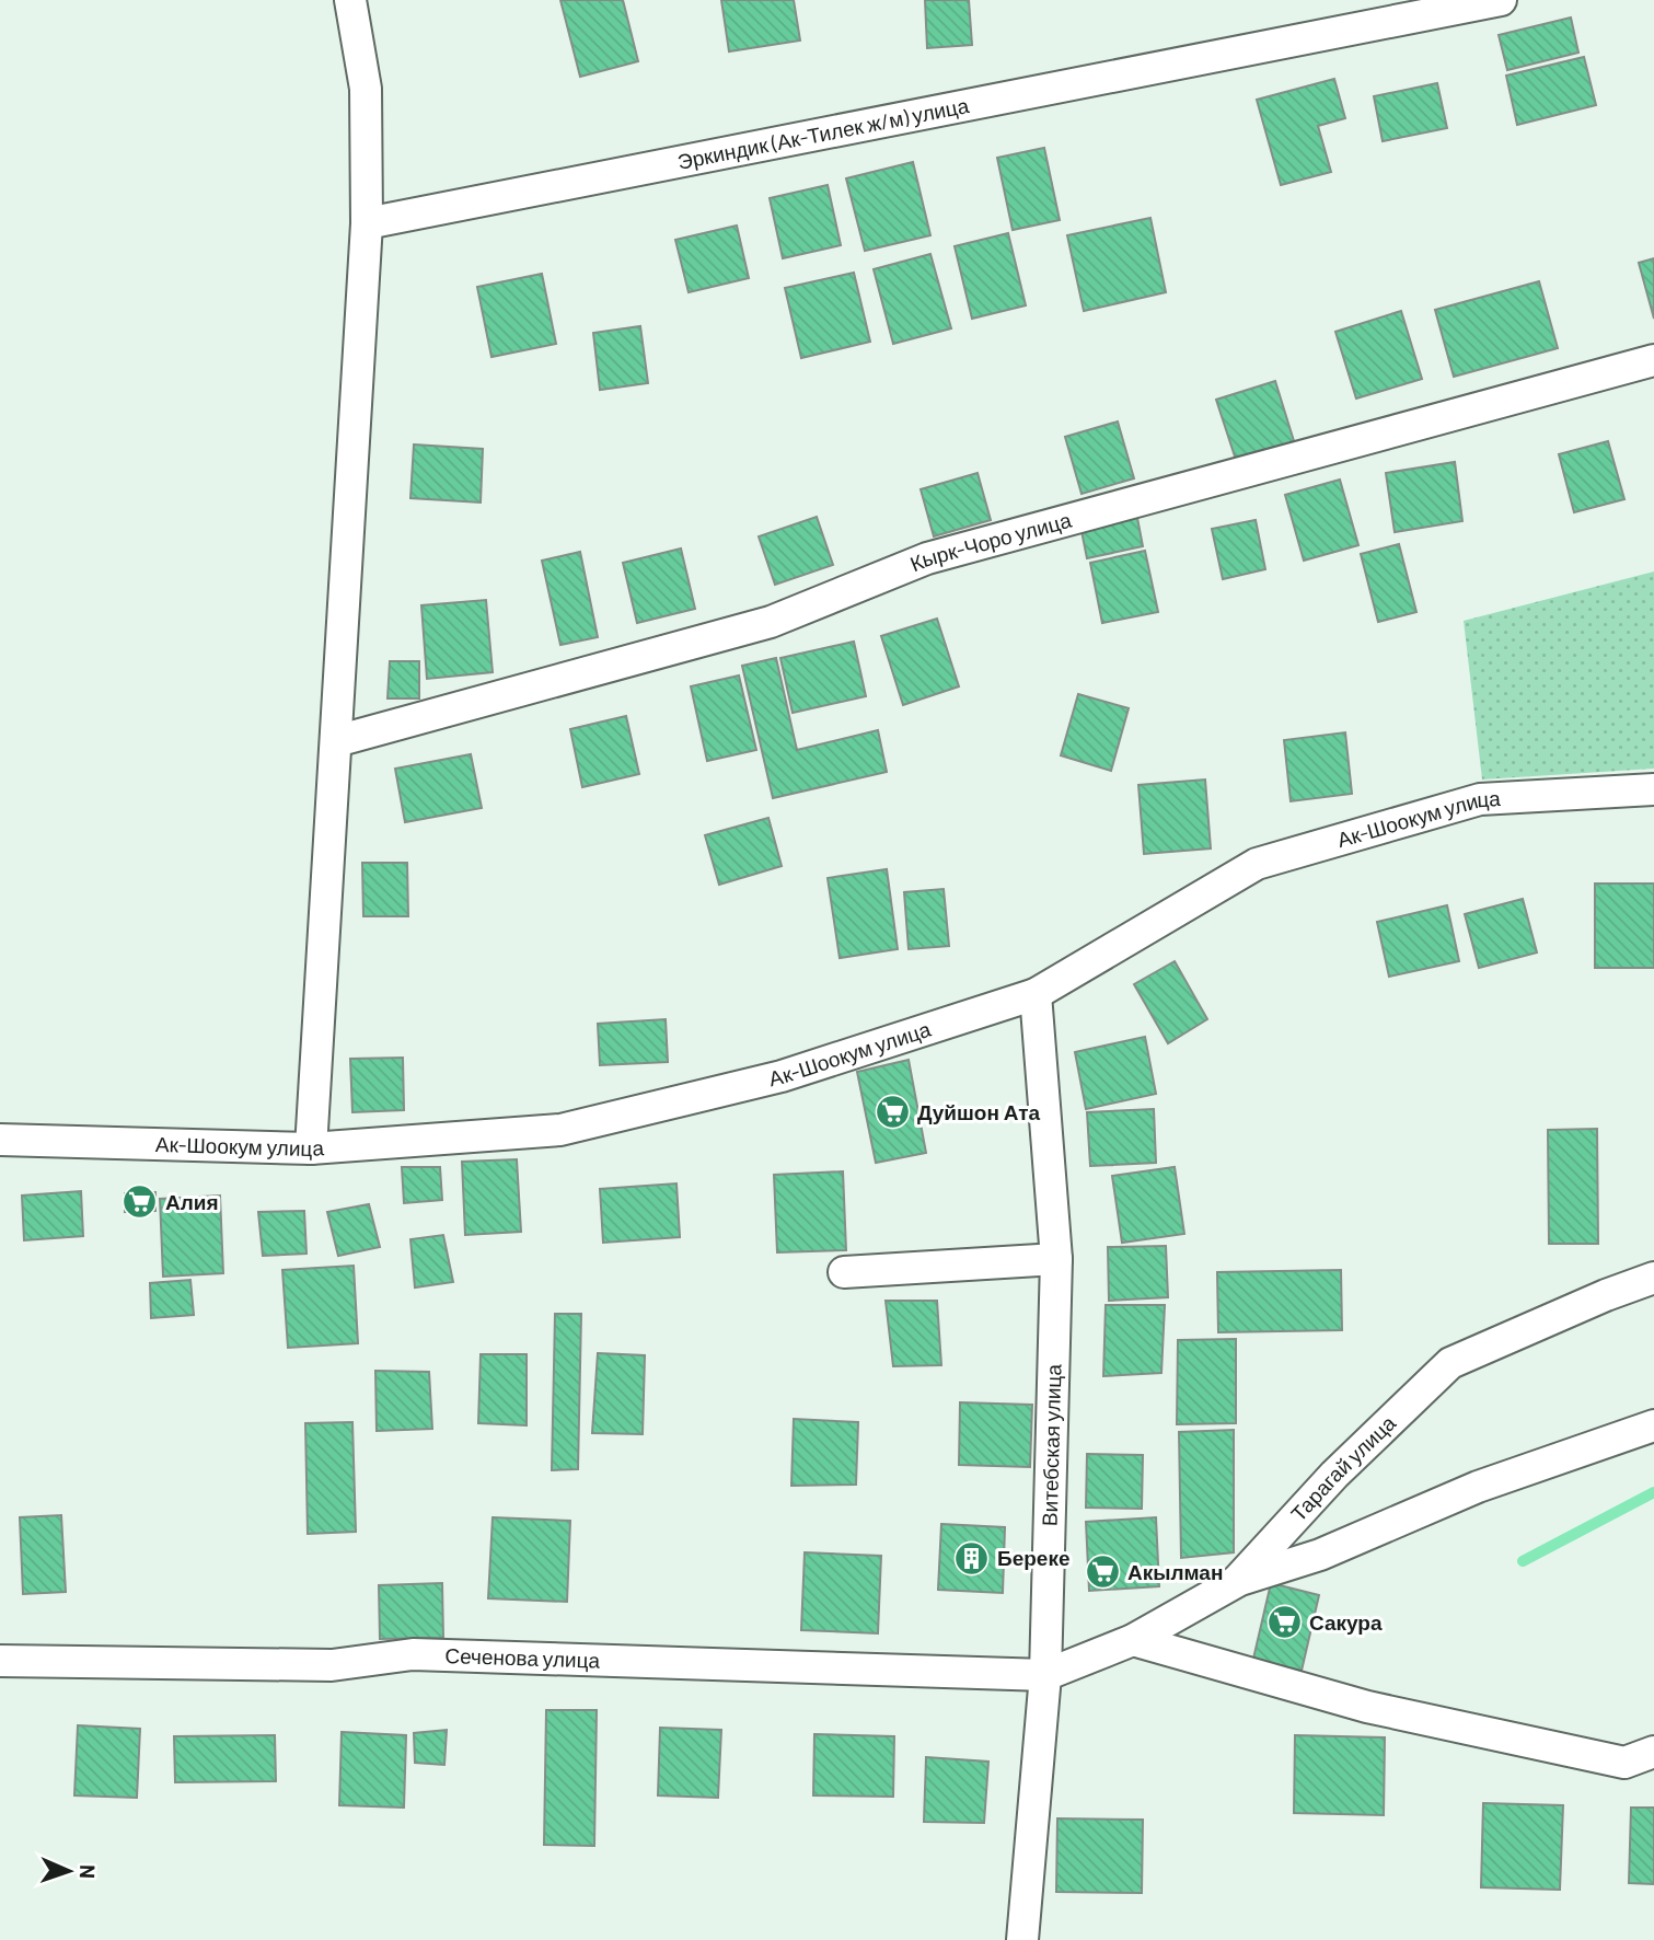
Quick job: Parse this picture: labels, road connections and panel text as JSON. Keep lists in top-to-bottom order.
{
  "streets": {
    "street": [
      "Эркиндик (Ак-Тилек ж/м) улица",
      "Кырк-Чоро улица",
      "Ак-Шоокум улица",
      "Витебская улица",
      "Тарагай улица",
      "Сеченова улица"
    ]
  },
  "crossings": [
    ["Ак-Шоокум улица", "Витебская улица"],
    ["Витебская улица", "Тарагай улица"],
    ["Витебская улица", "Сеченова улица"],
    ["Тарагай улица", "Сеченова улица"]
  ],
  "places": {
    "supermarket": [
      "Дуйшон Ата",
      "Алия",
      "Акылман",
      "Сакура"
    ],
    "building": ["Береке"]
  },
  "north": "right"
}
